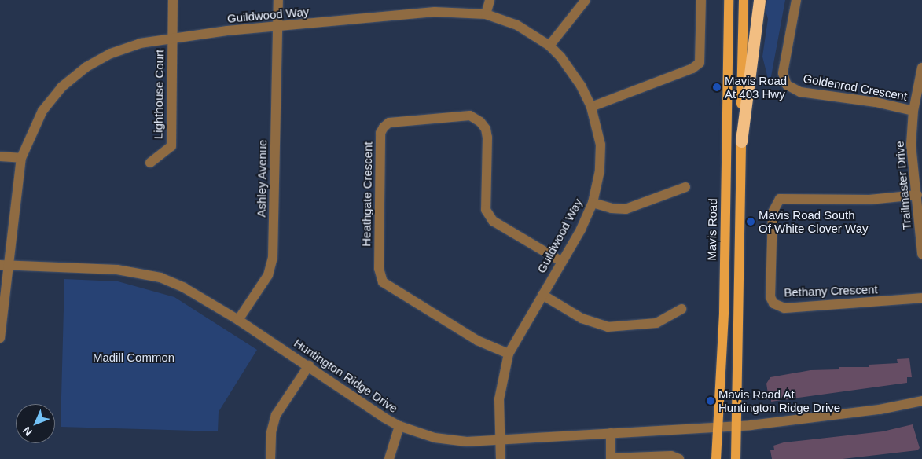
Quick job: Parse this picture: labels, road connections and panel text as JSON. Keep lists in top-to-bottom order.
{
  "streets": {
    "main road": ["Mavis Road"],
    "street": [
      "Guildwood Way",
      "Goldenrod Crescent",
      "Lighthouse Court",
      "Ashley Avenue",
      "Trailmaster Drive",
      "Heathgate Crescent",
      "Bethany Crescent",
      "Huntington Ridge Drive"
    ]
  },
  "crossings": [
    ["Guildwood Way", "Lighthouse Court"],
    ["Guildwood Way", "Ashley Avenue"],
    ["Guildwood Way", "Heathgate Crescent"],
    ["Guildwood Way", "Huntington Ridge Drive"],
    ["Goldenrod Crescent", "Trailmaster Drive"],
    ["Ashley Avenue", "Huntington Ridge Drive"],
    ["Trailmaster Drive", "Bethany Crescent"],
    ["Mavis Road", "Huntington Ridge Drive"]
  ],
  "parks": ["Madill Common"],
  "places": ["Mavis Road At 403 Hwy", "Mavis Road South Of White Clover Way", "Mavis Road At Huntington Ridge Drive"],
  "north": "bottom left"
}
